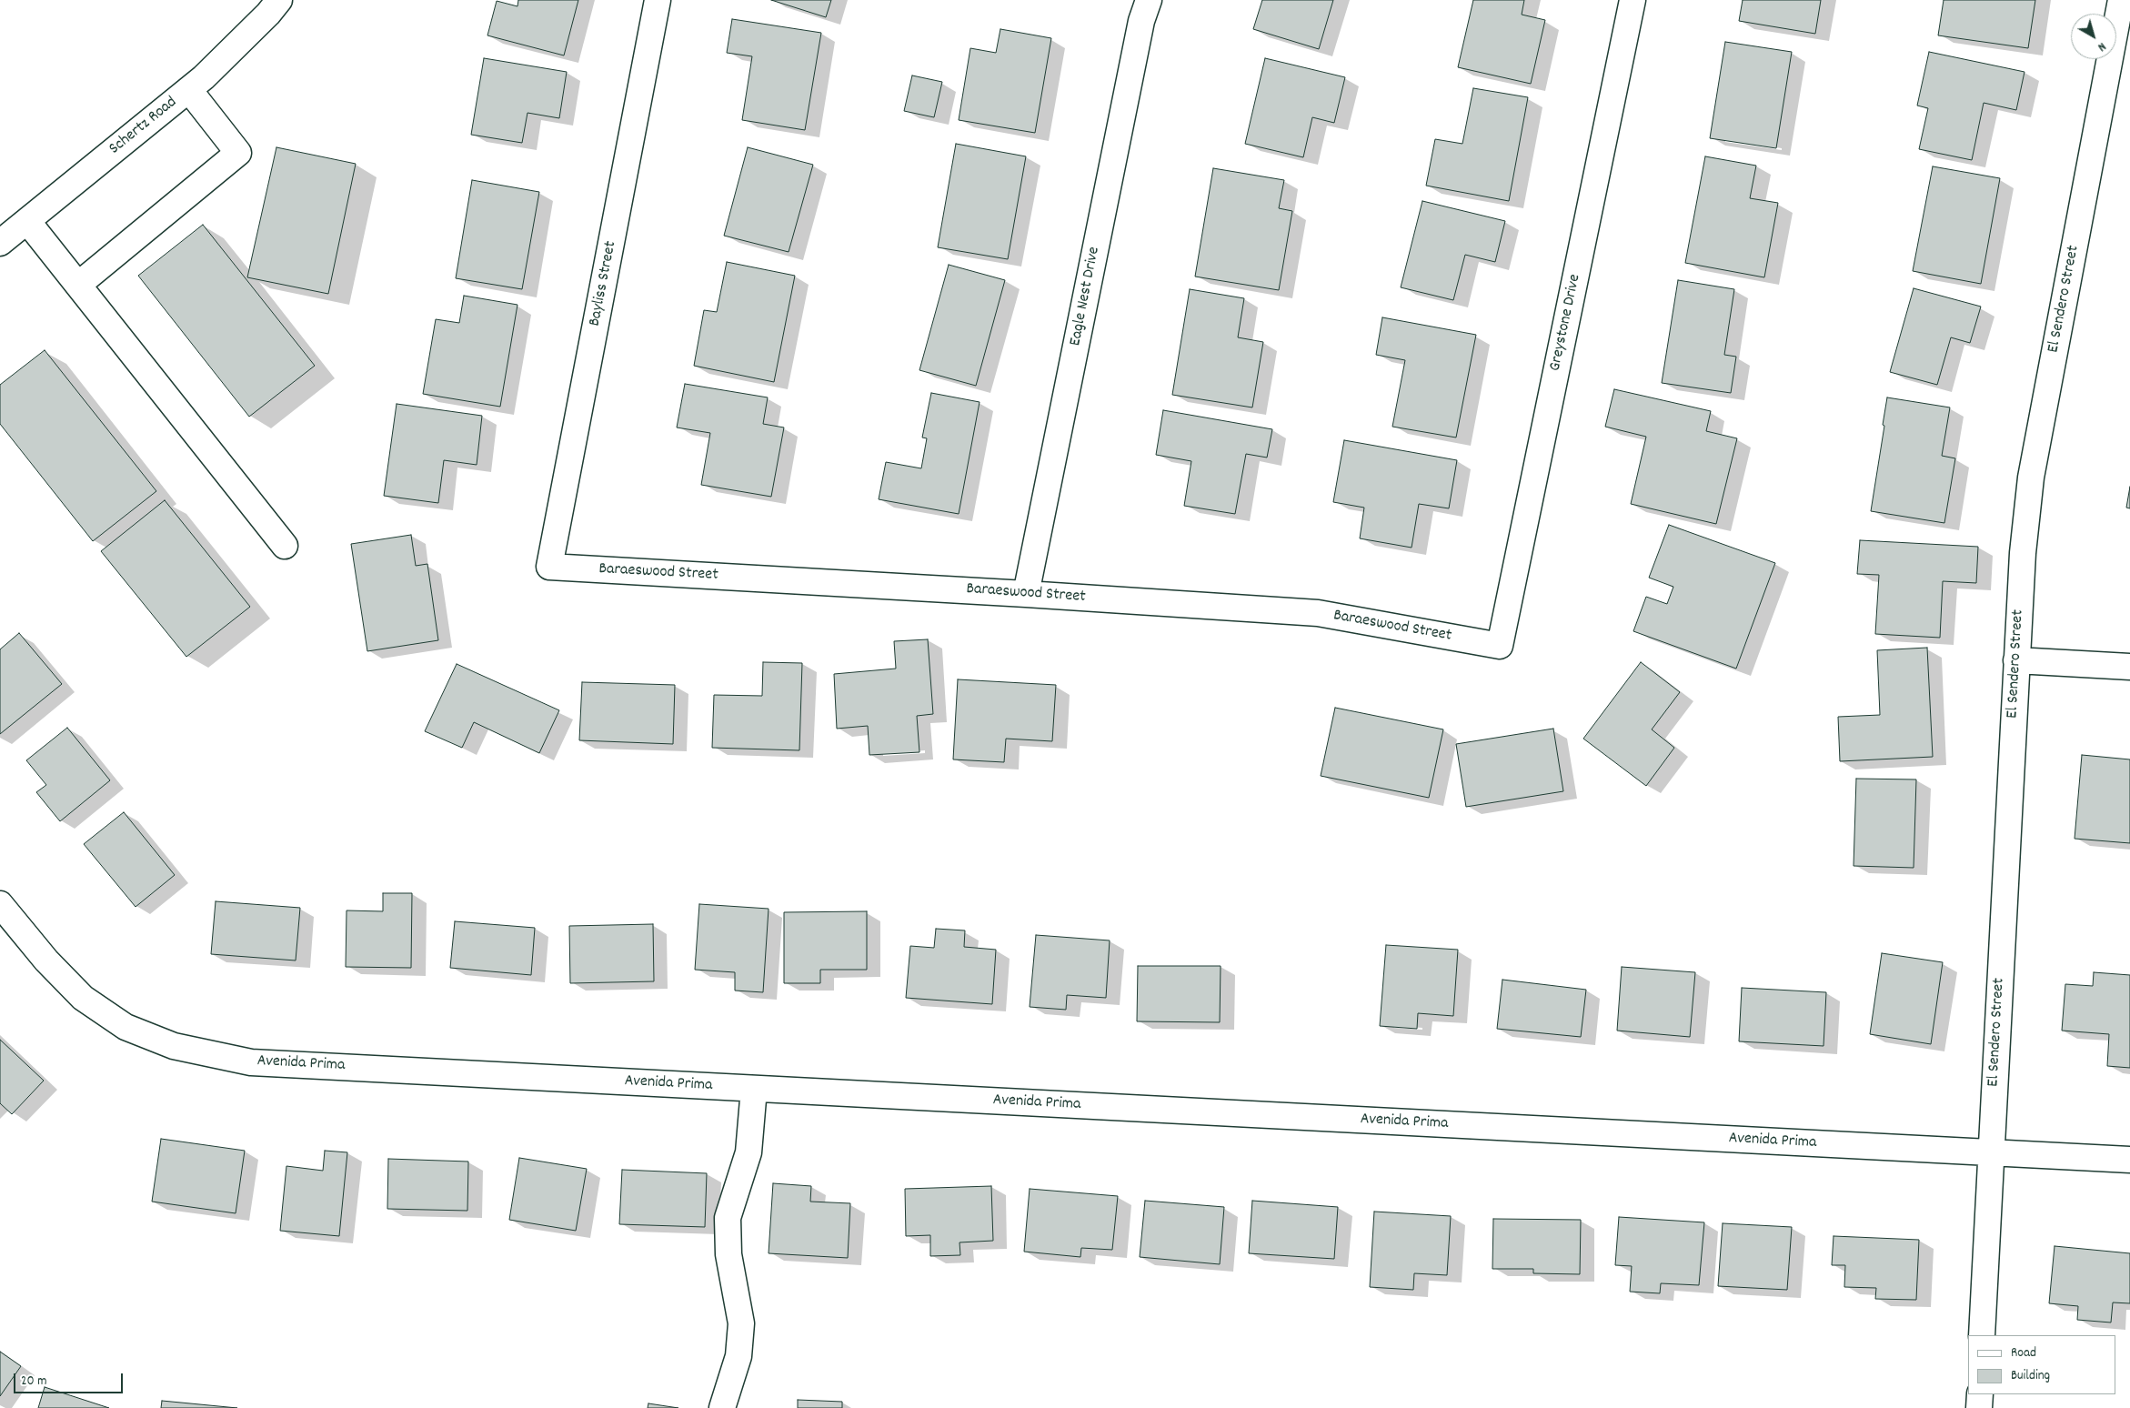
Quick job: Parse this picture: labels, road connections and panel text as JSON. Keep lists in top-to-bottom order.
{
  "streets": {
    "street": [
      "Schertz Road",
      "Bayliss Street",
      "Eagle Nest Drive",
      "El Sendero Street",
      "Greystone Drive",
      "Baraeswood Street",
      "Avenida Prima"
    ]
  },
  "crossings": [
    ["Bayliss Street", "Baraeswood Street"],
    ["Eagle Nest Drive", "Baraeswood Street"],
    ["El Sendero Street", "Avenida Prima"],
    ["Greystone Drive", "Baraeswood Street"]
  ],
  "legend": ["Road", "Building"],
  "scale_bar": "20 m",
  "north": "bottom right"
}
